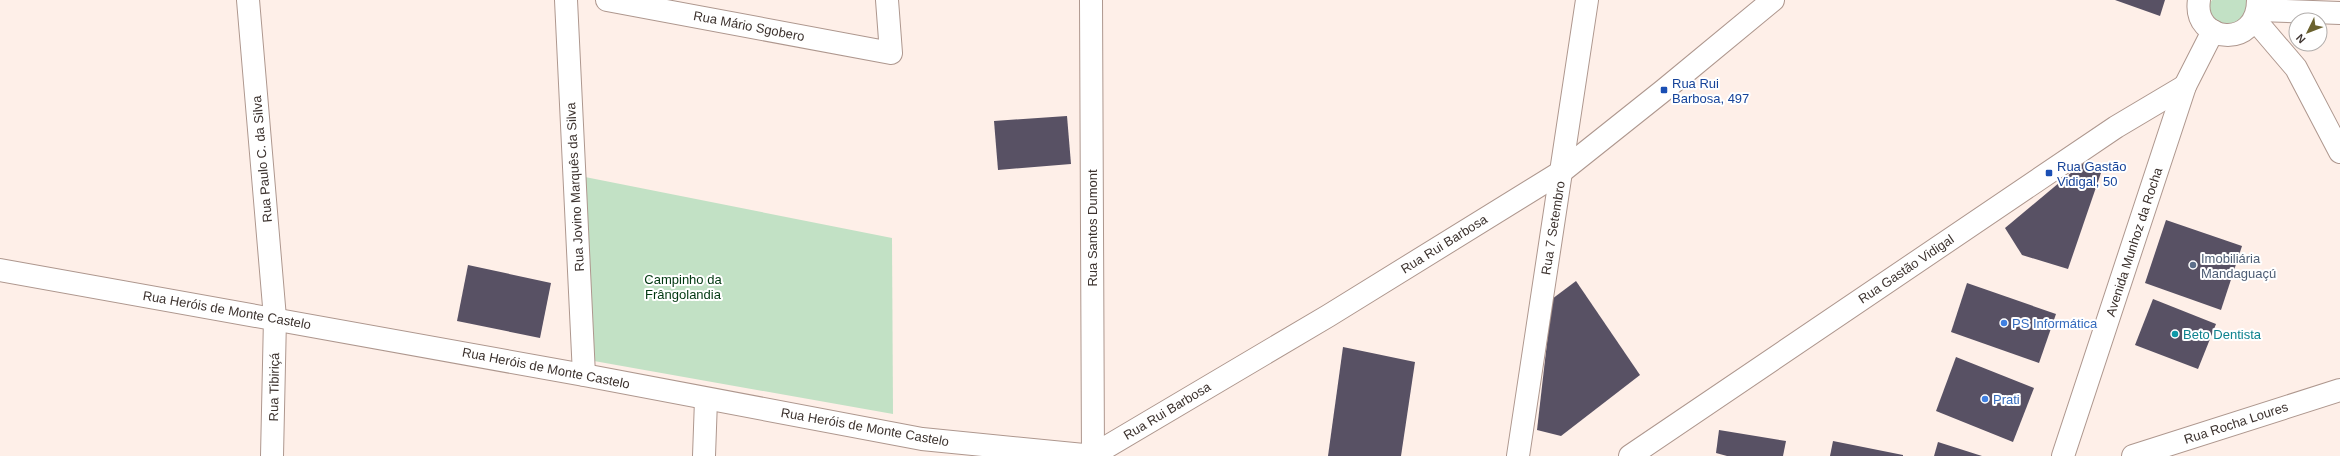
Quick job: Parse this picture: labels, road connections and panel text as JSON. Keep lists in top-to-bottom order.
{
  "streets": {
    "street": [
      "Rua Mário Sgobero",
      "Rua Paulo C. da Silva",
      "Rua Jovino Marquês da Silva",
      "Rua Santos Dumont",
      "Rua 7 Setembro",
      "Avenida Munhoz da Rocha",
      "Rua Rui Barbosa",
      "Rua Gastão Vidigal",
      "Rua Heróis de Monte Castelo",
      "Rua Tibiriçá",
      "Rua Rocha Loures"
    ]
  },
  "crossings": [
    ["Rua Paulo C. da Silva", "Rua Heróis de Monte Castelo"],
    ["Rua Paulo C. da Silva", "Rua Tibiriçá"],
    ["Rua Jovino Marquês da Silva", "Rua Heróis de Monte Castelo"],
    ["Rua Santos Dumont", "Rua Rui Barbosa"],
    ["Rua Santos Dumont", "Rua Heróis de Monte Castelo"],
    ["Rua 7 Setembro", "Rua Rui Barbosa"],
    ["Avenida Munhoz da Rocha", "Rua Gastão Vidigal"],
    ["Rua Rui Barbosa", "Rua Heróis de Monte Castelo"],
    ["Rua Heróis de Monte Castelo", "Rua Tibiriçá"]
  ],
  "parks": ["Campinho da Frângolandia"],
  "places": {
    "transit": ["Rua Rui Barbosa, 497", "Rua Gastão Vidigal, 50"],
    "other": [
      "Imobiliária Mandaguaçú",
      "PS Informática",
      "Beto Dentista",
      "Prati"
    ]
  },
  "north": "bottom left"
}
